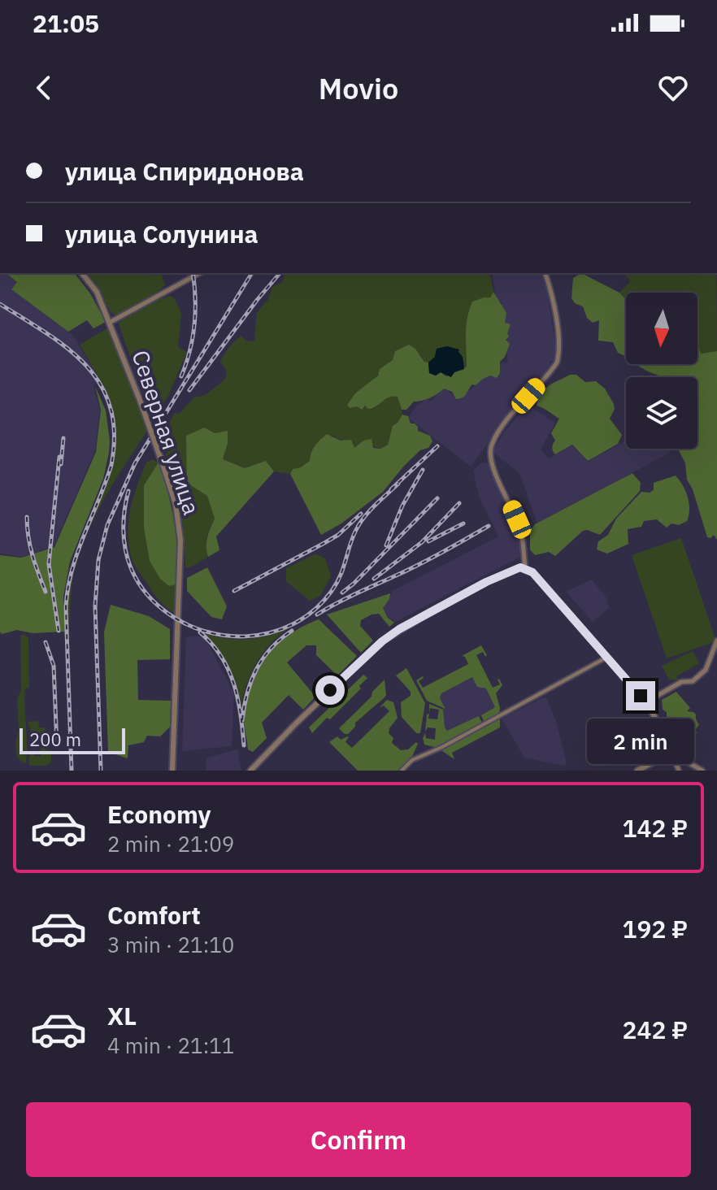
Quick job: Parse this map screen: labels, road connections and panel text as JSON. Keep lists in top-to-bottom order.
{
  "streets": {
    "street": ["Северная улица"]
  },
  "scale_bar": "200 m",
  "north": "bottom",
  "page": {
    "status": "21:05",
    "header": "Movio",
    "banner": ["улица Спиридонова", "улица Солунина"],
    "bubble": "2 min",
    "scale": "200 m",
    "list": [
      {
        "name": "Economy",
        "note": "2 min · 21:09",
        "value": "142 ₽"
      },
      {
        "name": "Comfort",
        "note": "3 min · 21:10",
        "value": "192 ₽"
      },
      {
        "name": "XL",
        "note": "4 min · 21:11",
        "value": "242 ₽"
      }
    ],
    "buttons": "Confirm"
  }
}
